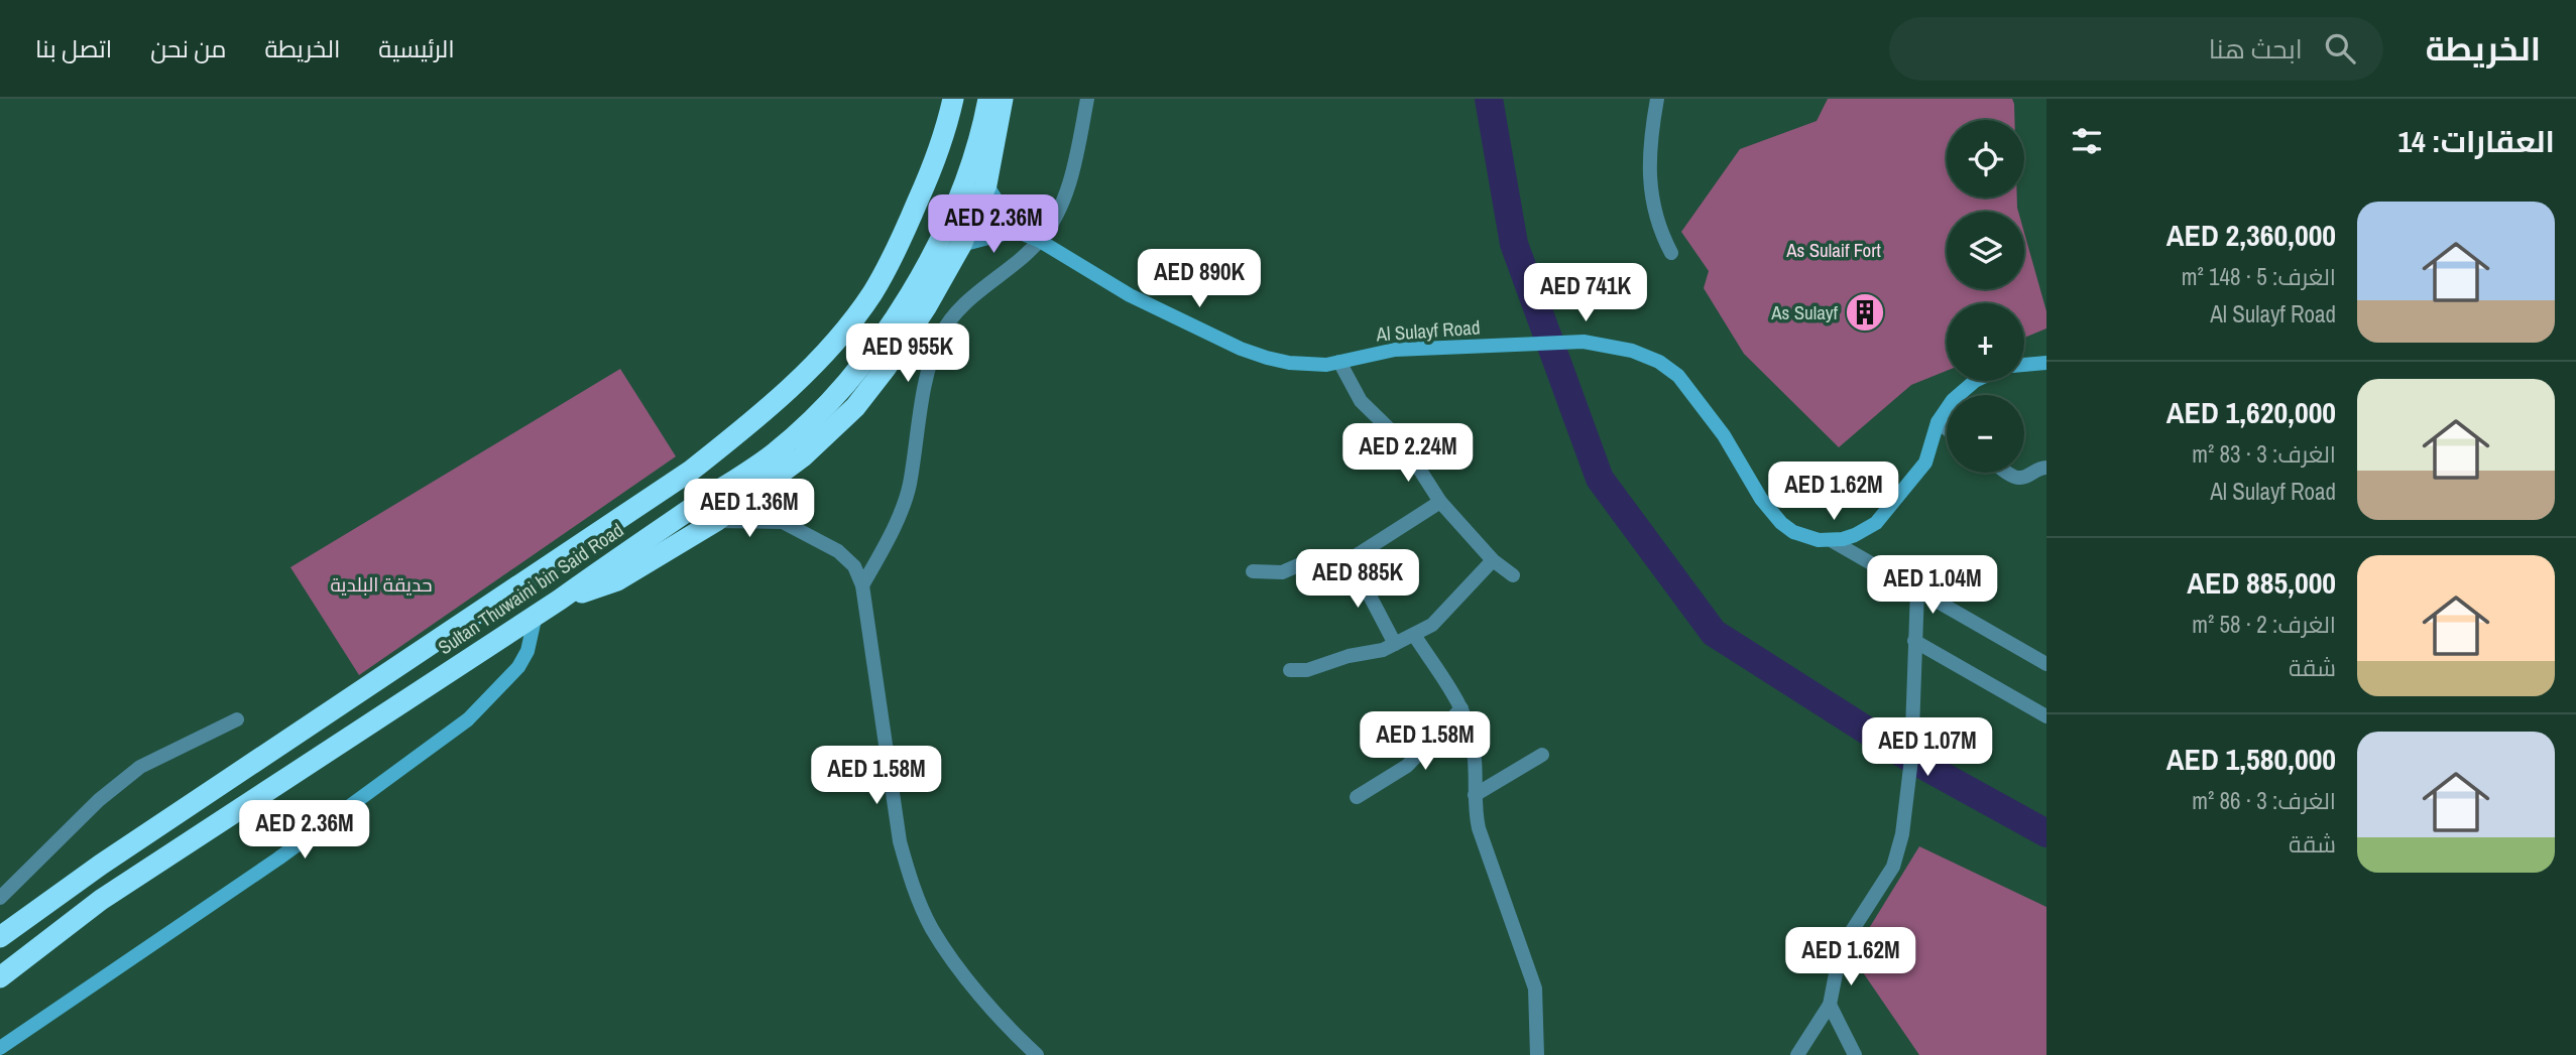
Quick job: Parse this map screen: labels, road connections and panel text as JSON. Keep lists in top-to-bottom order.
{
  "streets": {
    "highway": ["Sultan Thuwaini bin Said Road"],
    "street": ["Al Sulayf Road"]
  },
  "parks": ["As Sulaif Fort", "حديقة البلدية"],
  "places": {
    "building": ["As Sulayf"]
  },
  "page": {
    "header": "الخريطة",
    "search": "ابحث هنا",
    "nav": [
      "الرئيسية",
      "الخريطة",
      "من نحن",
      "اتصل بنا"
    ],
    "heading": "العقارات: 14",
    "map_buttons": ["+", "−"],
    "list": [
      {
        "name": "AED 2,360,000",
        "note": "الغرف: 5 · 148 m² · Al Sulayf Road"
      },
      {
        "name": "AED 1,620,000",
        "note": "الغرف: 3 · 83 m² · Al Sulayf Road"
      },
      {
        "name": "AED 885,000",
        "note": "الغرف: 2 · 58 m² · شقة"
      },
      {
        "name": "AED 1,580,000",
        "note": "الغرف: 3 · 86 m² · شقة"
      }
    ],
    "price": [
      "AED 2.36M",
      "AED 890K",
      "AED 741K",
      "AED 955K",
      "AED 2.24M",
      "AED 1.62M",
      "AED 1.36M",
      "AED 885K",
      "AED 1.04M",
      "AED 1.58M",
      "AED 1.07M",
      "AED 1.58M",
      "AED 2.36M",
      "AED 1.62M"
    ]
  }
}
